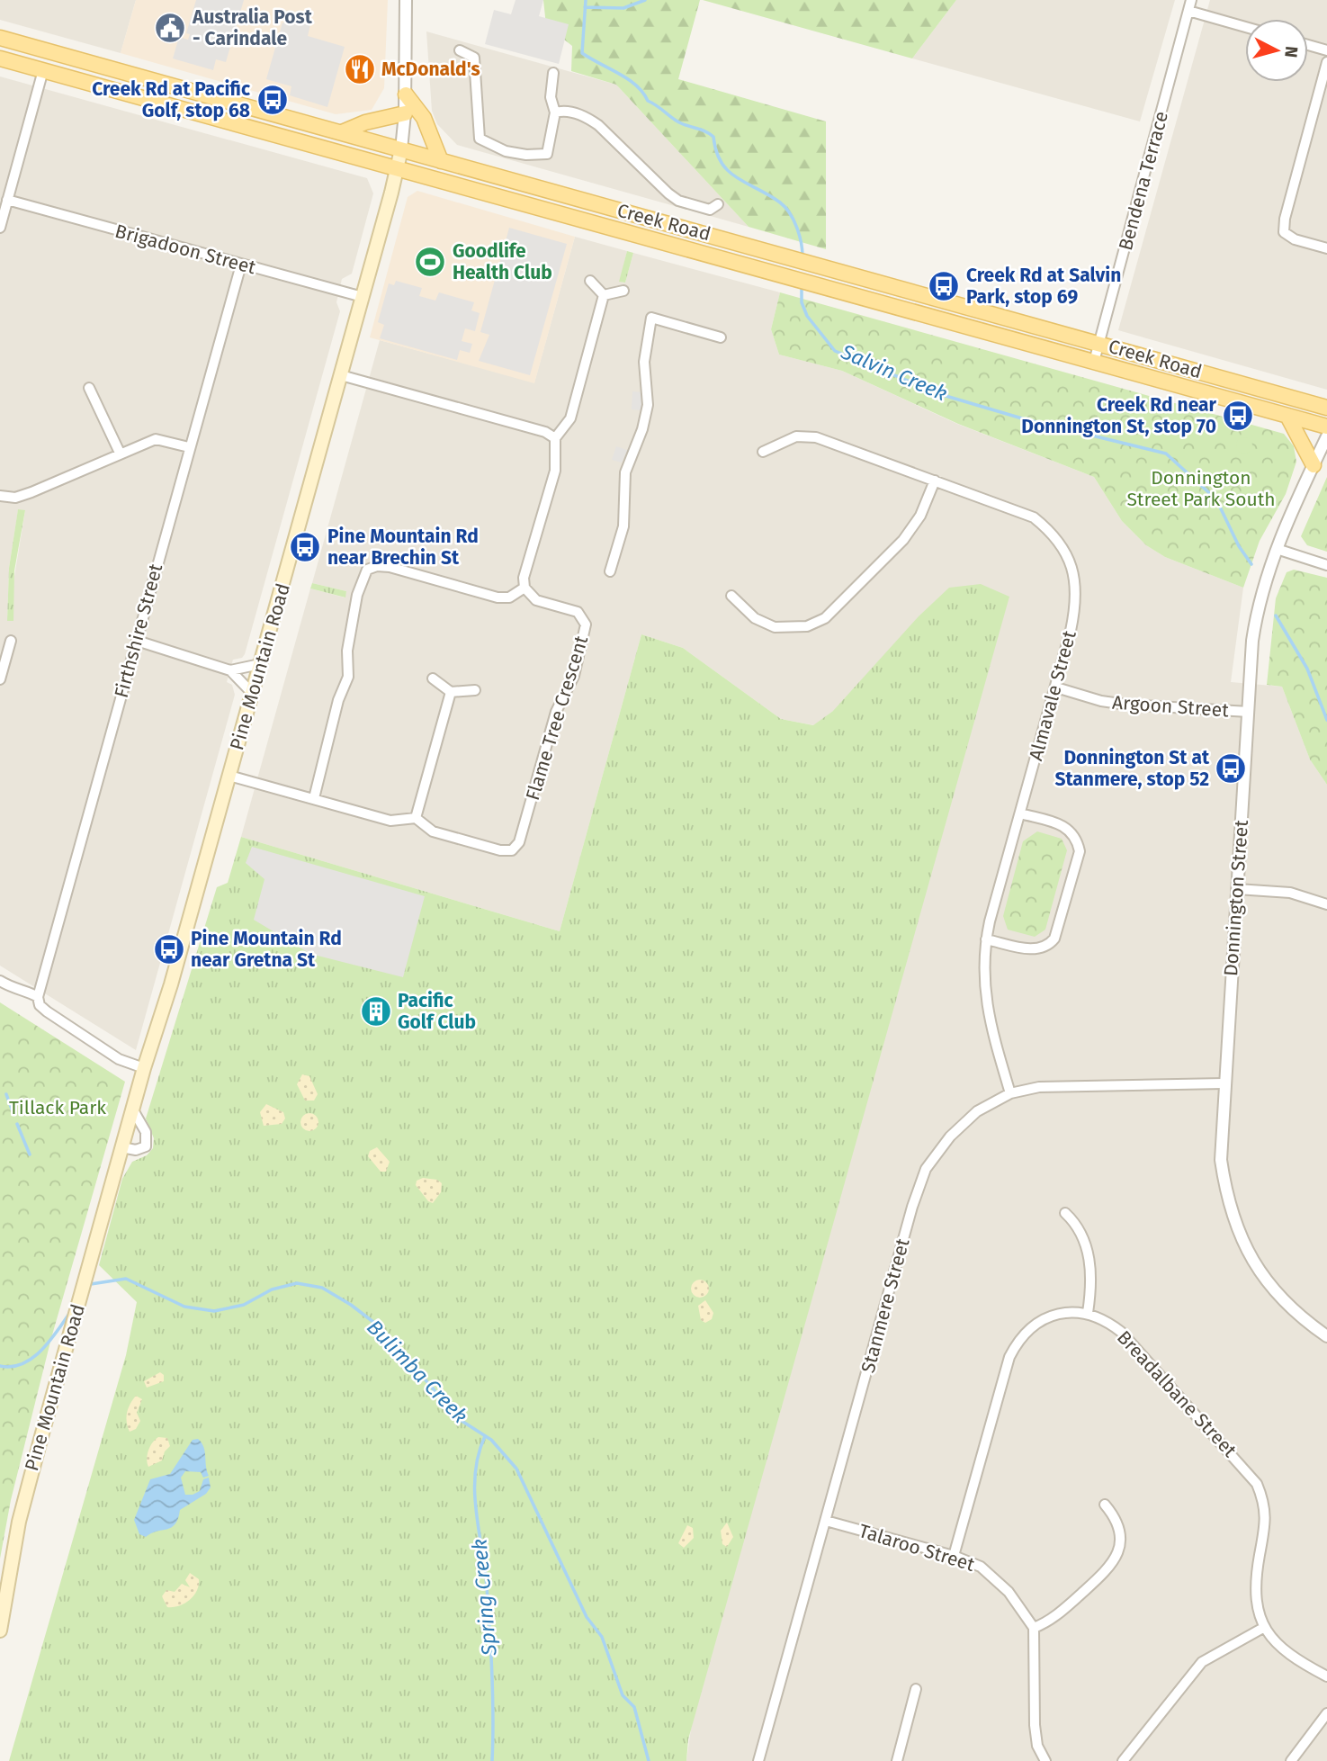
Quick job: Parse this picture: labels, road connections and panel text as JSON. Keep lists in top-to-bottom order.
{
  "streets": {
    "main road": ["Creek Road", "Pine Mountain Road"],
    "street": [
      "Bendena Terrace",
      "Brigadoon Street",
      "Firthshire Street",
      "Almavale Street",
      "Argoon Street",
      "Flame Tree Crescent",
      "Donnington Street",
      "Stanmere Street",
      "Breadalbane Street",
      "Talaroo Street"
    ]
  },
  "crossings": [
    ["Bendena Terrace", "Creek Road"],
    ["Creek Road", "Pine Mountain Road"],
    ["Brigadoon Street", "Firthshire Street"],
    ["Brigadoon Street", "Pine Mountain Road"],
    ["Almavale Street", "Argoon Street"],
    ["Almavale Street", "Stanmere Street"],
    ["Argoon Street", "Donnington Street"],
    ["Donnington Street", "Stanmere Street"],
    ["Stanmere Street", "Talaroo Street"]
  ],
  "water": ["Salvin Creek", "Bulimba Creek", "Spring Creek"],
  "parks": ["Donnington Street Park South", "Tillack Park"],
  "places": {
    "public building": ["Australia Post - Carindale"],
    "restaurant": ["McDonald's"],
    "bus stop": [
      "Creek Rd at Pacific Golf, stop 68",
      "Creek Rd at Salvin Park, stop 69",
      "Creek Rd near Donnington St, stop 70",
      "Pine Mountain Rd near Brechin St",
      "Donnington St at Stanmere, stop 52",
      "Pine Mountain Rd near Gretna St"
    ],
    "sports": ["Goodlife Health Club"],
    "building": ["Pacific Golf Club"]
  },
  "north": "right"
}
